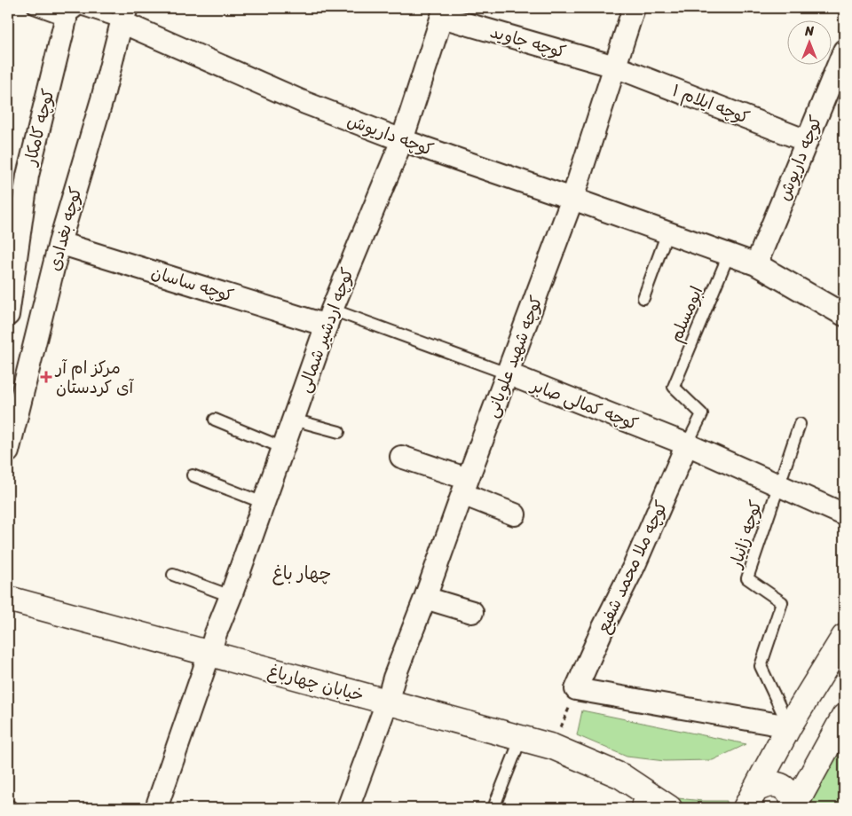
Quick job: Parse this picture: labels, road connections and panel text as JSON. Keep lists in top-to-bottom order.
{
  "streets": {
    "main road": ["خیابان چهارباغ"],
    "street": [
      "کوچه جاوید",
      "کوچه ایلام ۱",
      "کوچه کامکار",
      "کوچه داریوش",
      "کوچه بغدادی",
      "کوچه ساسان",
      "کوچه اردشیر شمالی",
      "کوچه شهید علویانی",
      "کوچه کمالی صابر",
      "کوچه ملا محمد شفیع"
    ],
    "lane": ["ابومسلم", "کوچه زانیار"]
  },
  "crossings": [
    ["کوچه جاوید", "کوچه ایلام ۱"],
    ["کوچه جاوید", "کوچه اردشیر شمالی"],
    ["کوچه جاوید", "کوچه شهید علویانی"],
    ["کوچه ایلام ۱", "کوچه داریوش"],
    ["کوچه ایلام ۱", "کوچه شهید علویانی"],
    ["کوچه کامکار", "کوچه داریوش"],
    ["کوچه داریوش", "کوچه بغدادی"],
    ["کوچه داریوش", "ابومسلم"],
    ["کوچه داریوش", "کوچه اردشیر شمالی"],
    ["کوچه داریوش", "کوچه شهید علویانی"],
    ["کوچه بغدادی", "کوچه ساسان"],
    ["کوچه ساسان", "کوچه اردشیر شمالی"],
    ["کوچه ساسان", "کوچه کمالی صابر"],
    ["ابومسلم", "کوچه کمالی صابر"],
    ["ابومسلم", "کوچه ملا محمد شفیع"],
    ["کوچه اردشیر شمالی", "کوچه کمالی صابر"],
    ["کوچه اردشیر شمالی", "خیابان چهارباغ"],
    ["کوچه شهید علویانی", "کوچه کمالی صابر"],
    ["کوچه شهید علویانی", "خیابان چهارباغ"],
    ["کوچه کمالی صابر", "کوچه زانیار"],
    ["کوچه کمالی صابر", "کوچه ملا محمد شفیع"]
  ],
  "districts": ["چهار باغ"],
  "places": {
    "health": ["مرکز ام آر آی کردستان"]
  },
  "north": "top"
}
